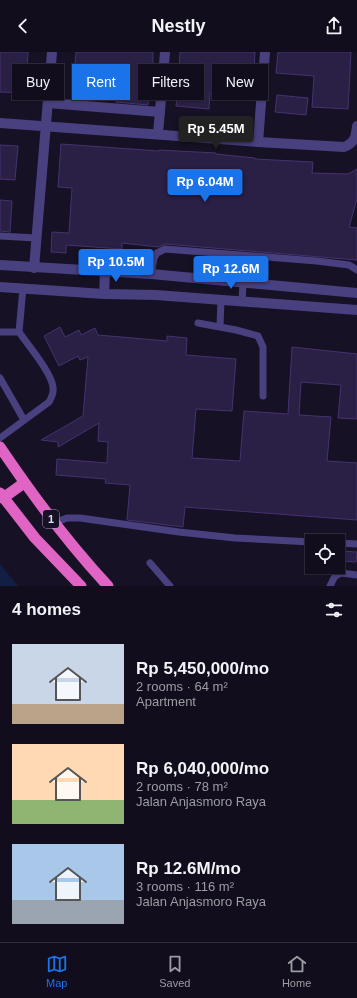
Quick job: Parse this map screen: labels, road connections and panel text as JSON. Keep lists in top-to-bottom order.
{
  "streets": {
    "highway": ["1"]
  },
  "page": {
    "header": "Nestly",
    "chip": [
      "Buy",
      "Rent",
      "Filters",
      "New"
    ],
    "price": [
      "Rp 5.45M",
      "Rp 6.04M",
      "Rp 10.5M",
      "Rp 12.6M"
    ],
    "heading": "4 homes",
    "list": [
      {
        "name": "Rp 5,450,000/mo",
        "note": "2 rooms · 64 m² · Apartment"
      },
      {
        "name": "Rp 6,040,000/mo",
        "note": "2 rooms · 78 m² · Jalan Anjasmoro Raya"
      },
      {
        "name": "Rp 12.6M/mo",
        "note": "3 rooms · 116 m² · Jalan Anjasmoro Raya"
      }
    ],
    "tabs": ["Map", "Saved", "Home"]
  }
}
